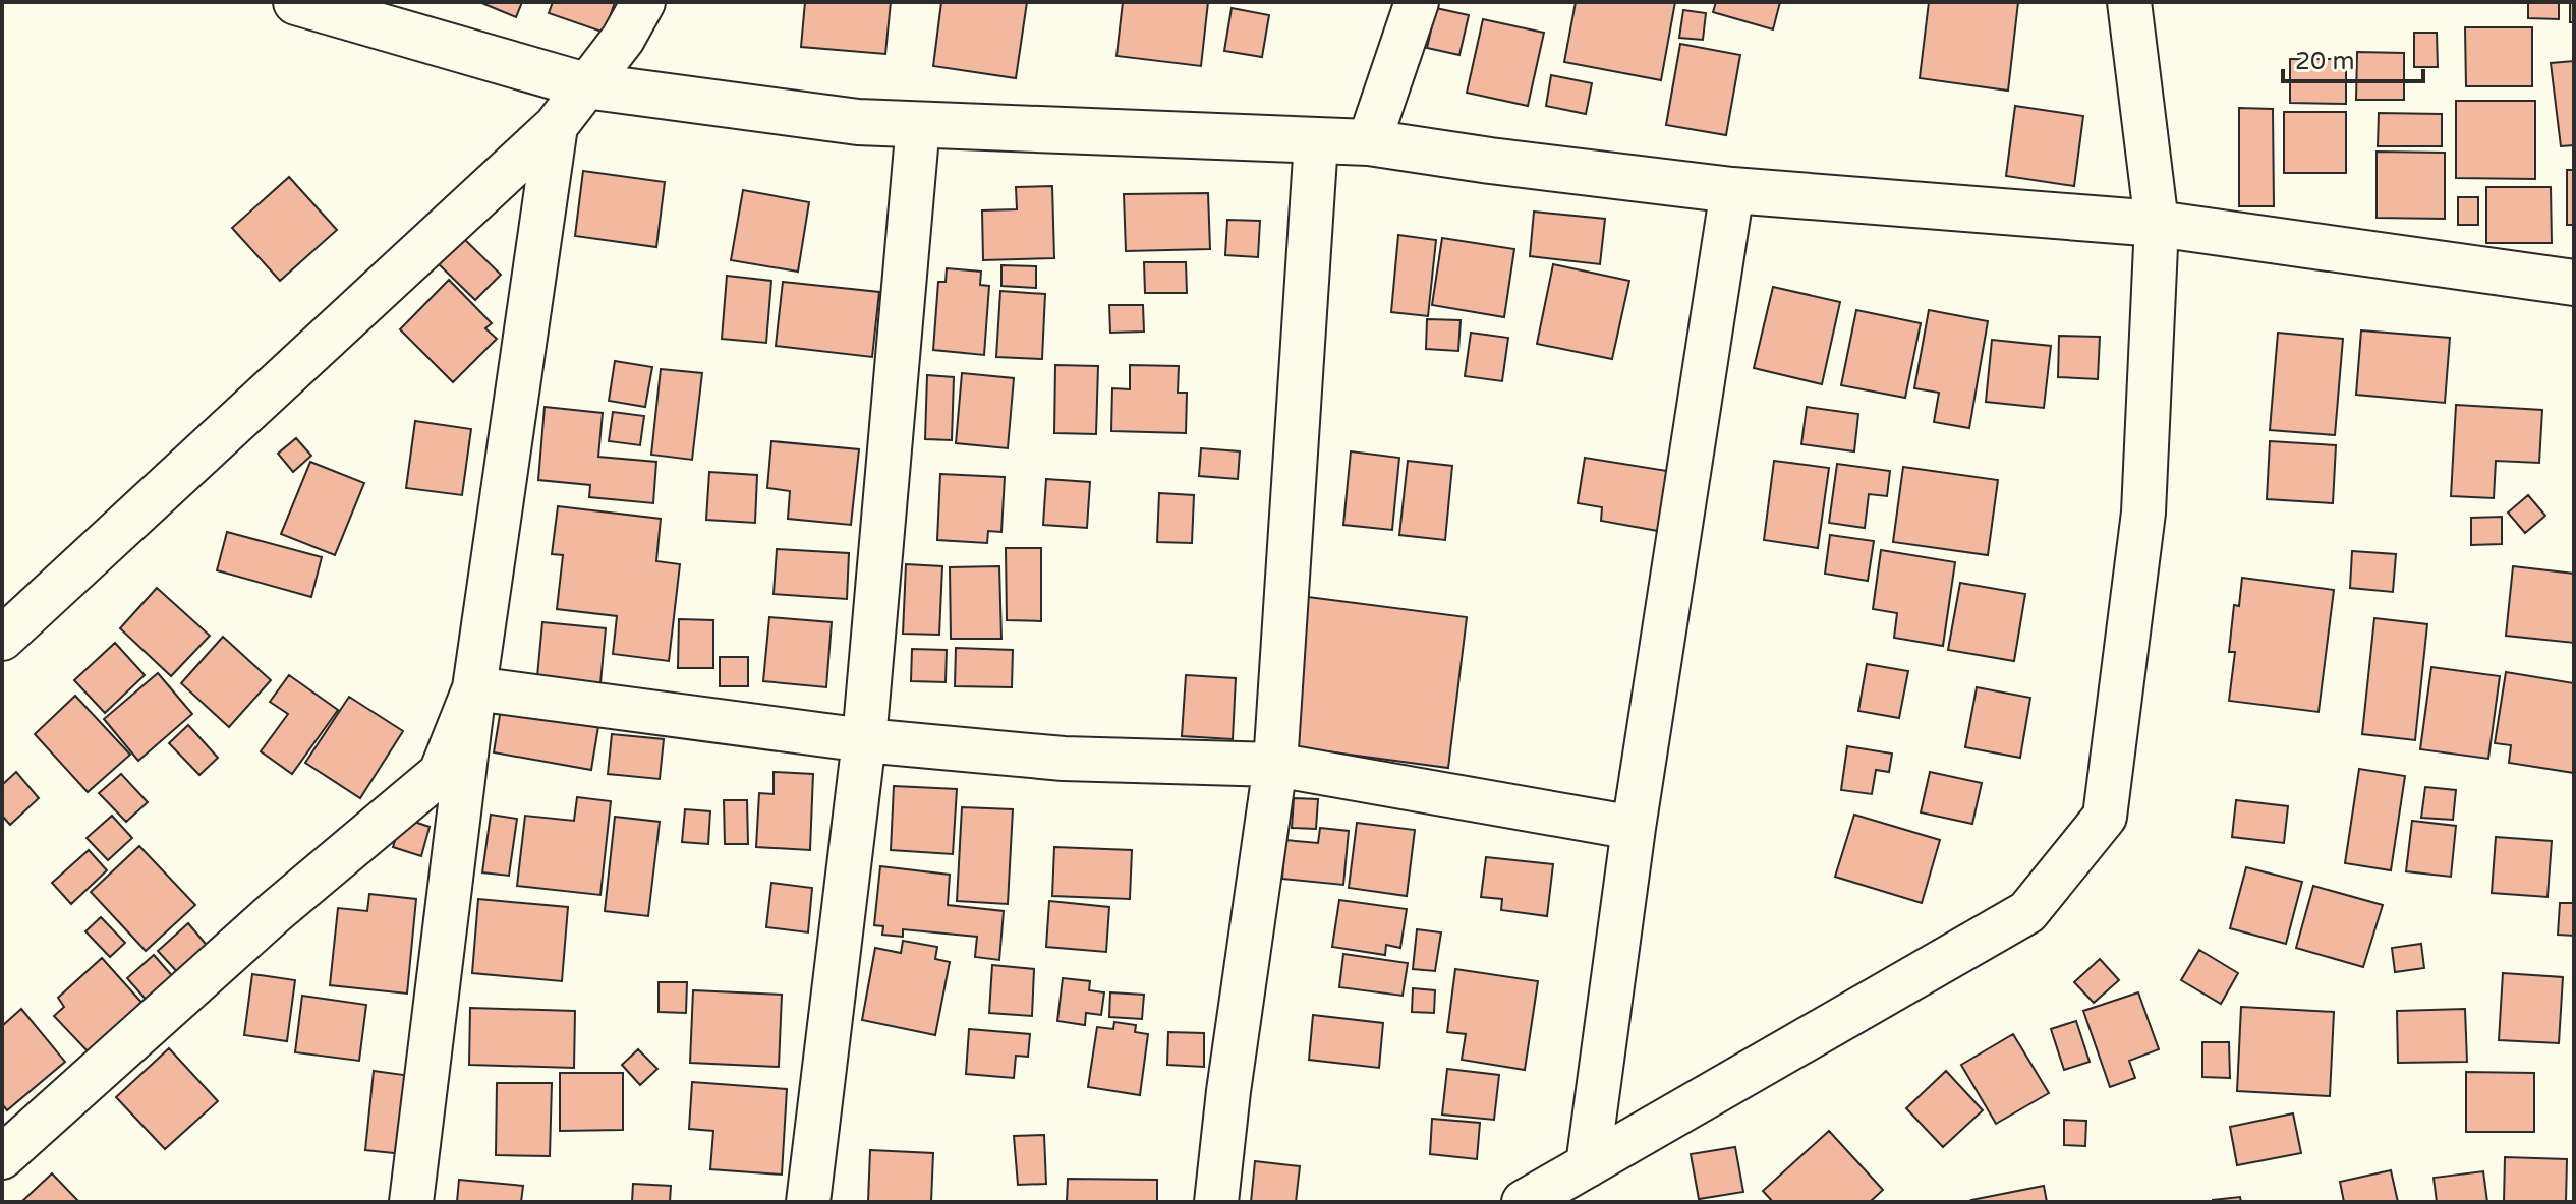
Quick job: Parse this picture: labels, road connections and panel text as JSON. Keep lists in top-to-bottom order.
{
  "scale_bar": "20 m"
}
